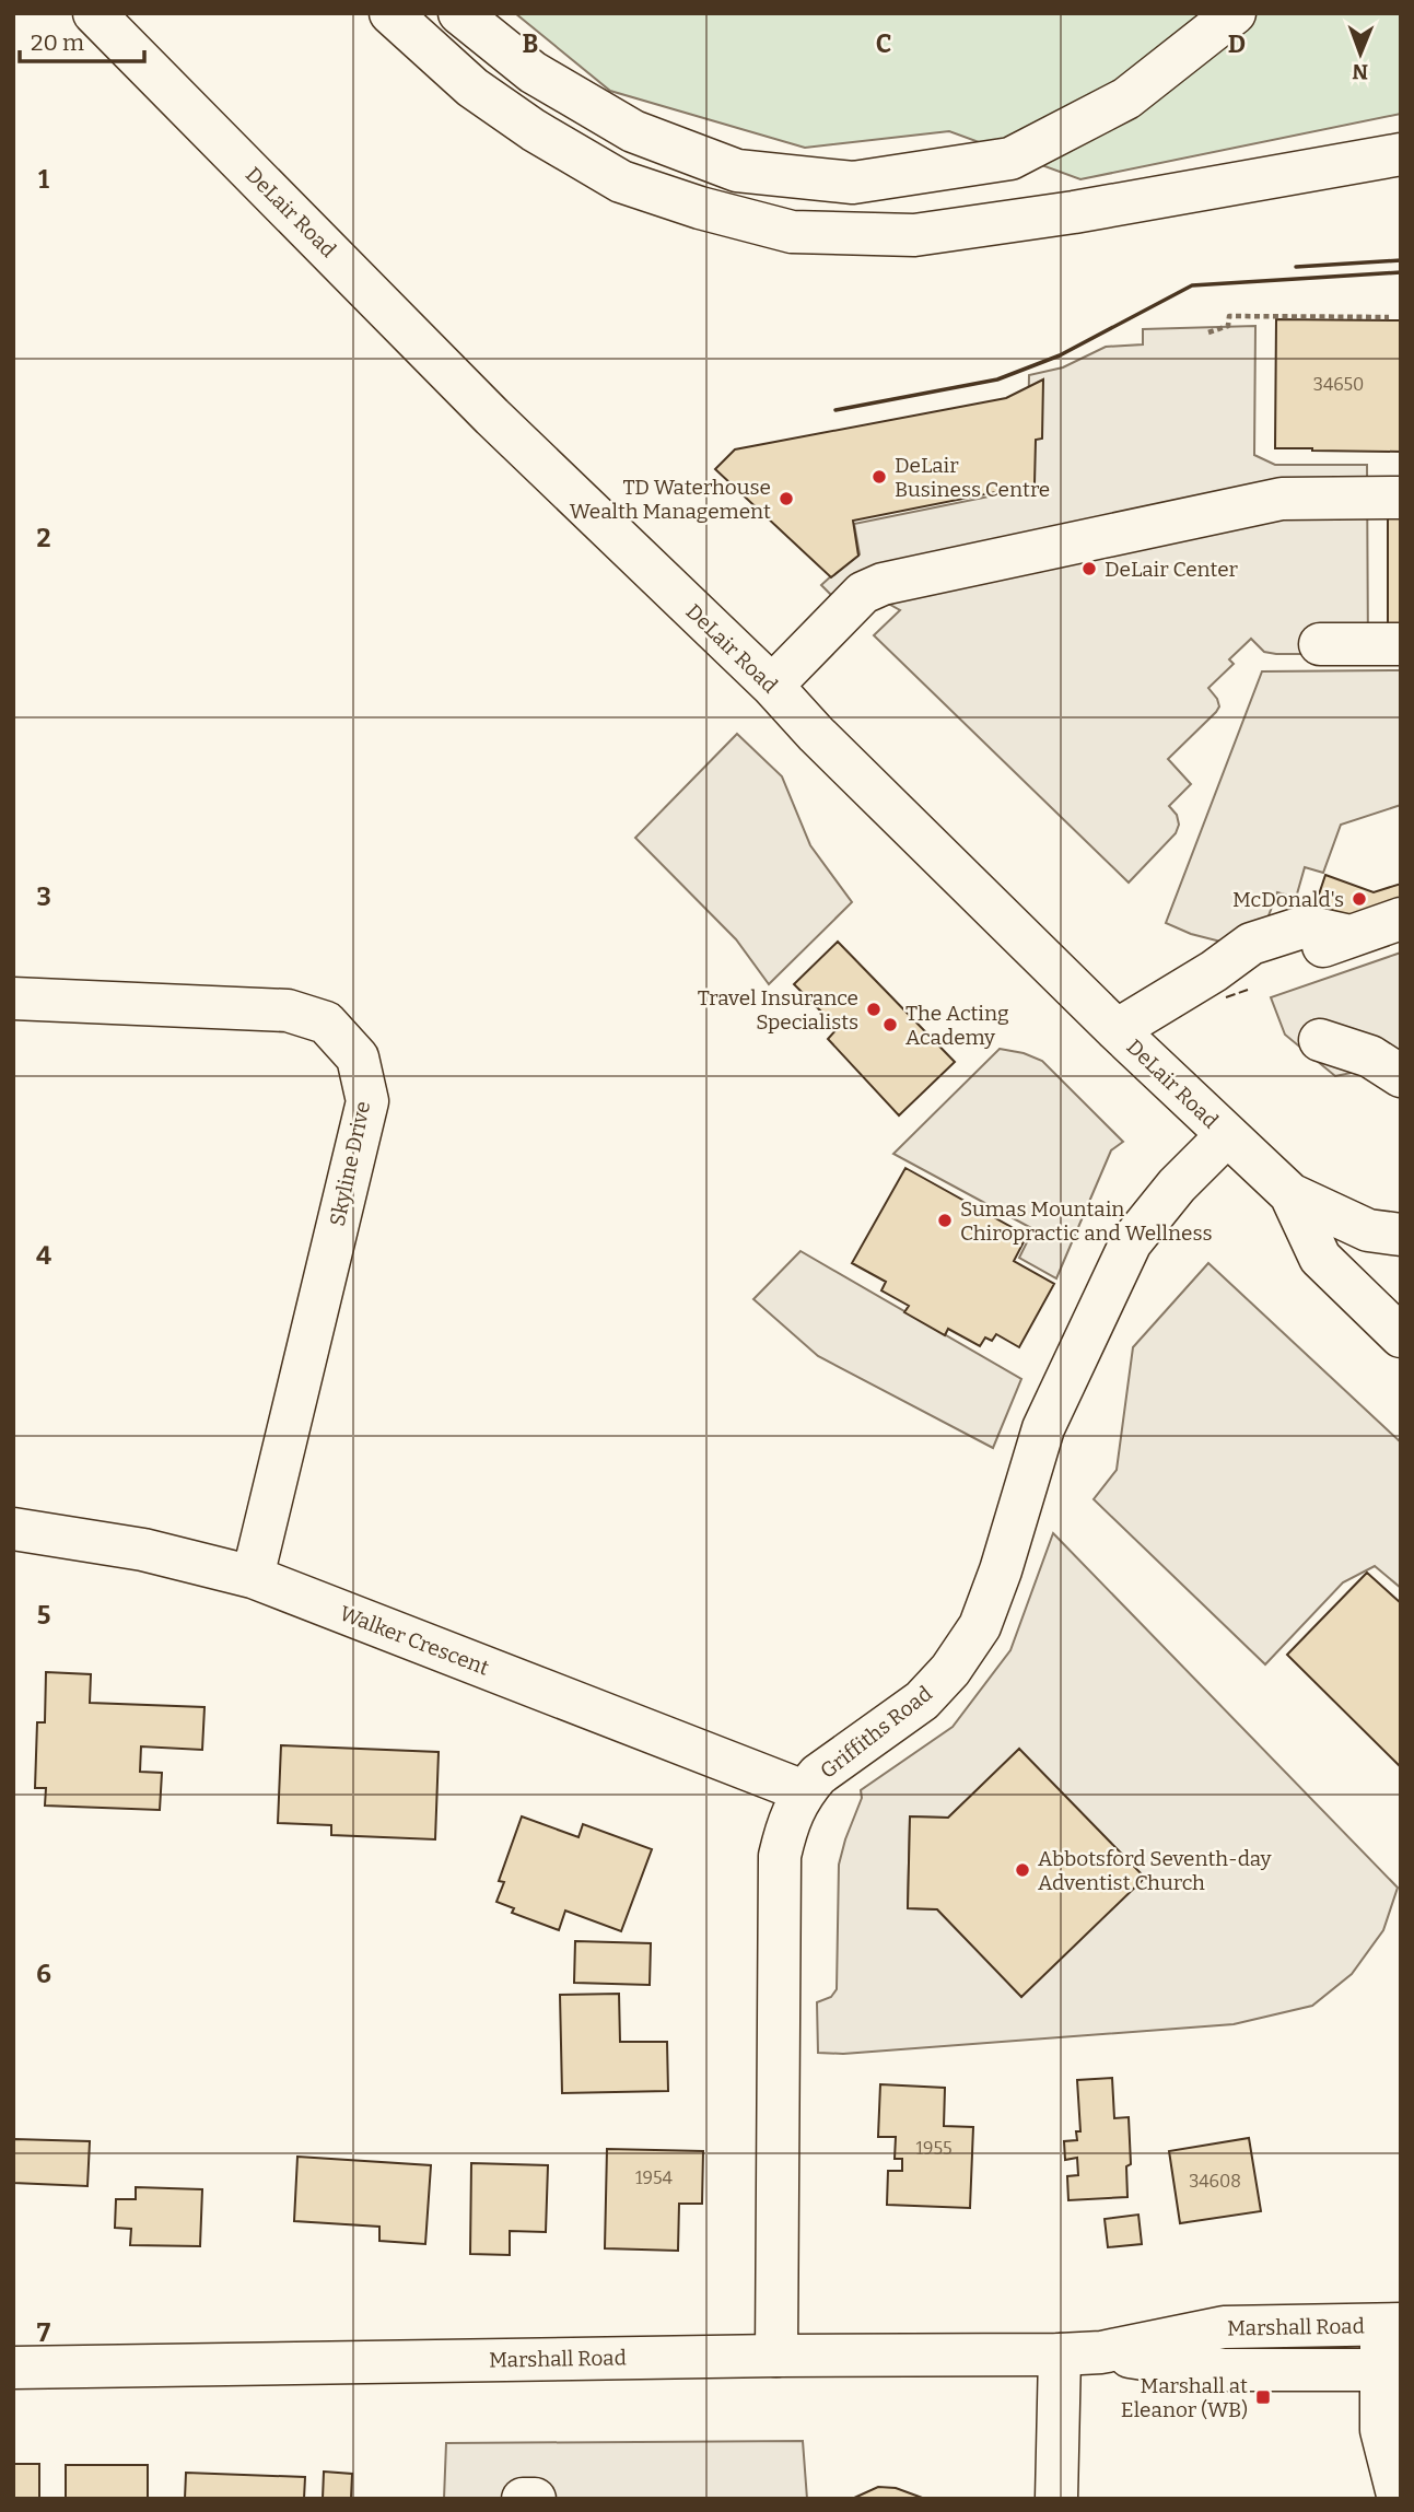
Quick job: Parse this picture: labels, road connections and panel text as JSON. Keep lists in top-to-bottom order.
{
  "streets": {
    "main road": [
      "DeLair Road",
      "Skyline Drive",
      "Walker Crescent",
      "Griffiths Road",
      "Marshall Road"
    ]
  },
  "crossings": [
    ["DeLair Road", "Griffiths Road"],
    ["Skyline Drive", "Walker Crescent"],
    ["Walker Crescent", "Griffiths Road"],
    ["Griffiths Road", "Marshall Road"]
  ],
  "places": {
    "other": [
      "DeLair Business Centre",
      "TD Waterhouse Wealth Management",
      "DeLair Center",
      "McDonald's",
      "Travel Insurance Specialists",
      "The Acting Academy",
      "Sumas Mountain Chiropractic and Wellness",
      "Abbotsford Seventh-day Adventist Church"
    ],
    "transit": ["Marshall at Eleanor (WB)"]
  },
  "house_numbers": [
    "34650",
    "1955",
    "1954",
    "34608"
  ],
  "scale_bar": "20 m",
  "north": "bottom",
  "grid": {
    "columns": ["B", "C", "D"],
    "rows": [
      "1",
      "2",
      "3",
      "4",
      "5",
      "6",
      "7"
    ]
  }
}
